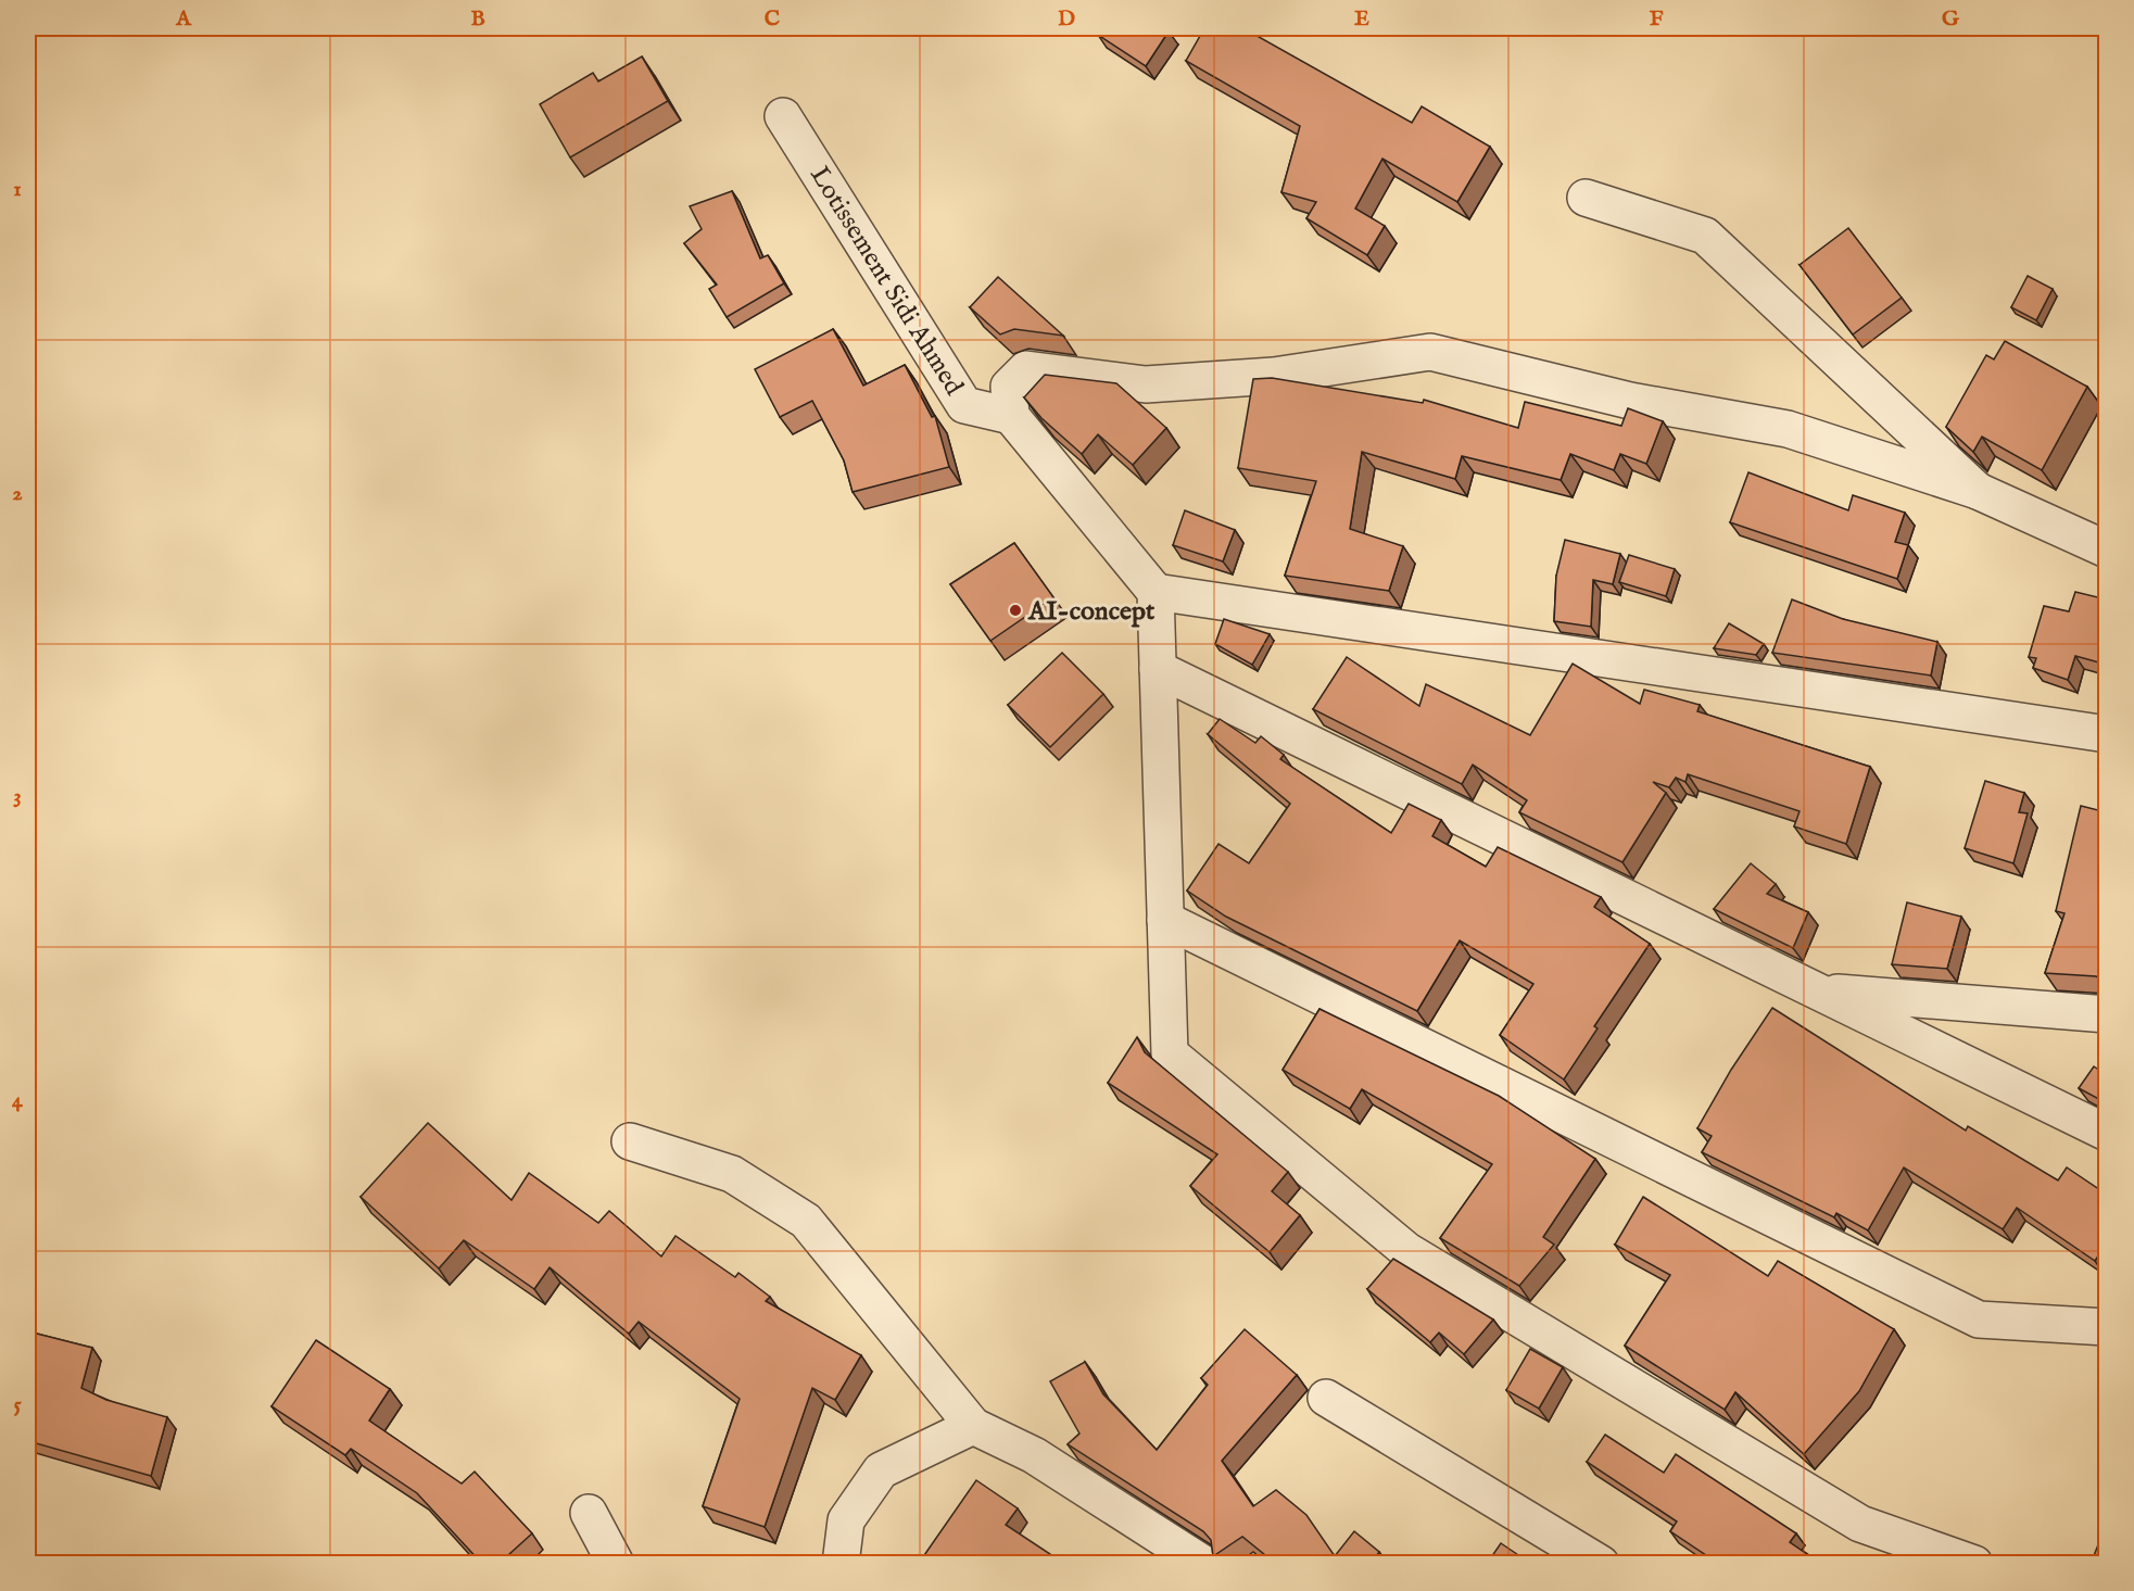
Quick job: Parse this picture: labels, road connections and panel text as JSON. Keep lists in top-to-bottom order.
{
  "streets": {
    "street": ["Lotissement Sidi Ahmed"]
  },
  "places": ["AI-concept"],
  "grid": {
    "columns": [
      "A",
      "B",
      "C",
      "D",
      "E",
      "F",
      "G"
    ],
    "rows": [
      "1",
      "2",
      "3",
      "4",
      "5"
    ]
  }
}
